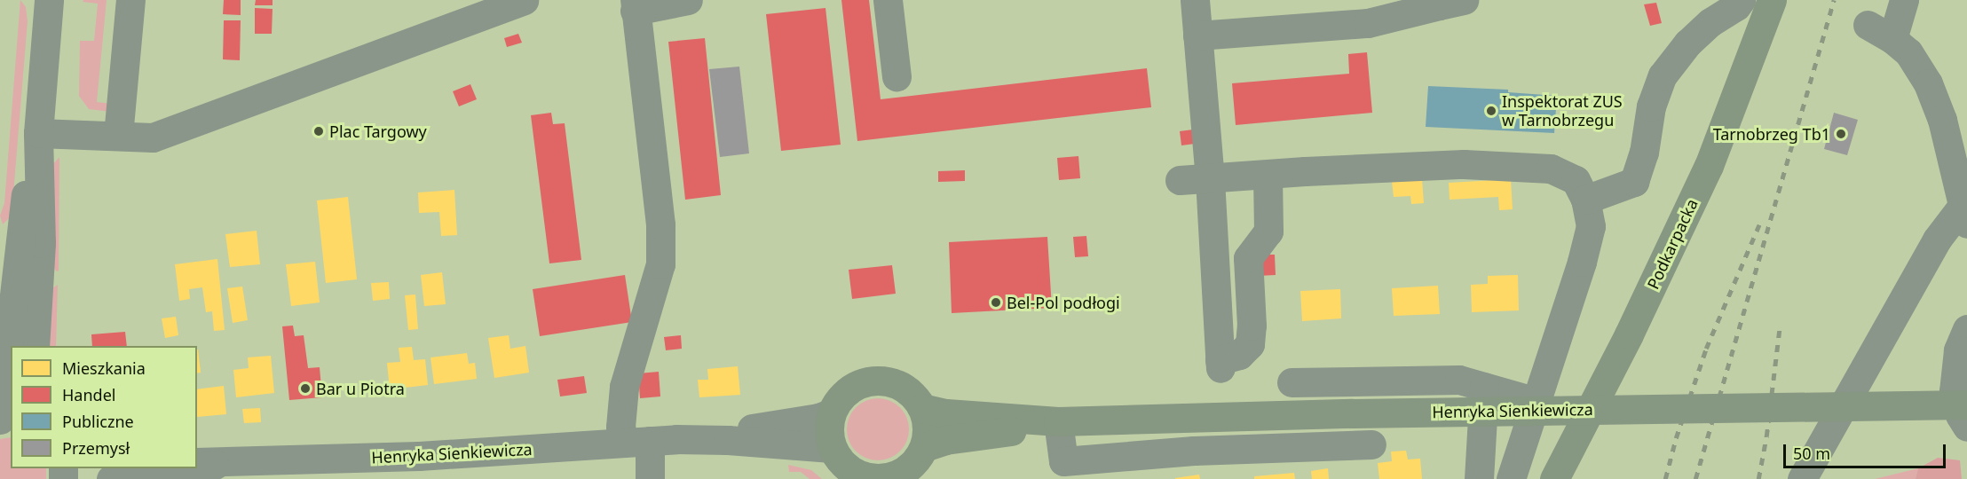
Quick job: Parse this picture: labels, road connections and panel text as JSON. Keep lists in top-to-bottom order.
{
  "streets": {
    "main road": ["Podkarpacka", "Henryka Sienkiewicza"]
  },
  "places": [
    "Inspektorat ZUS w Tarnobrzegu",
    "Plac Targowy",
    "Tarnobrzeg Tb1",
    "Bel-Pol podłogi",
    "Bar u Piotra"
  ],
  "legend": [
    "Mieszkania",
    "Handel",
    "Publiczne",
    "Przemysł"
  ],
  "scale_bar": "50 m"
}
